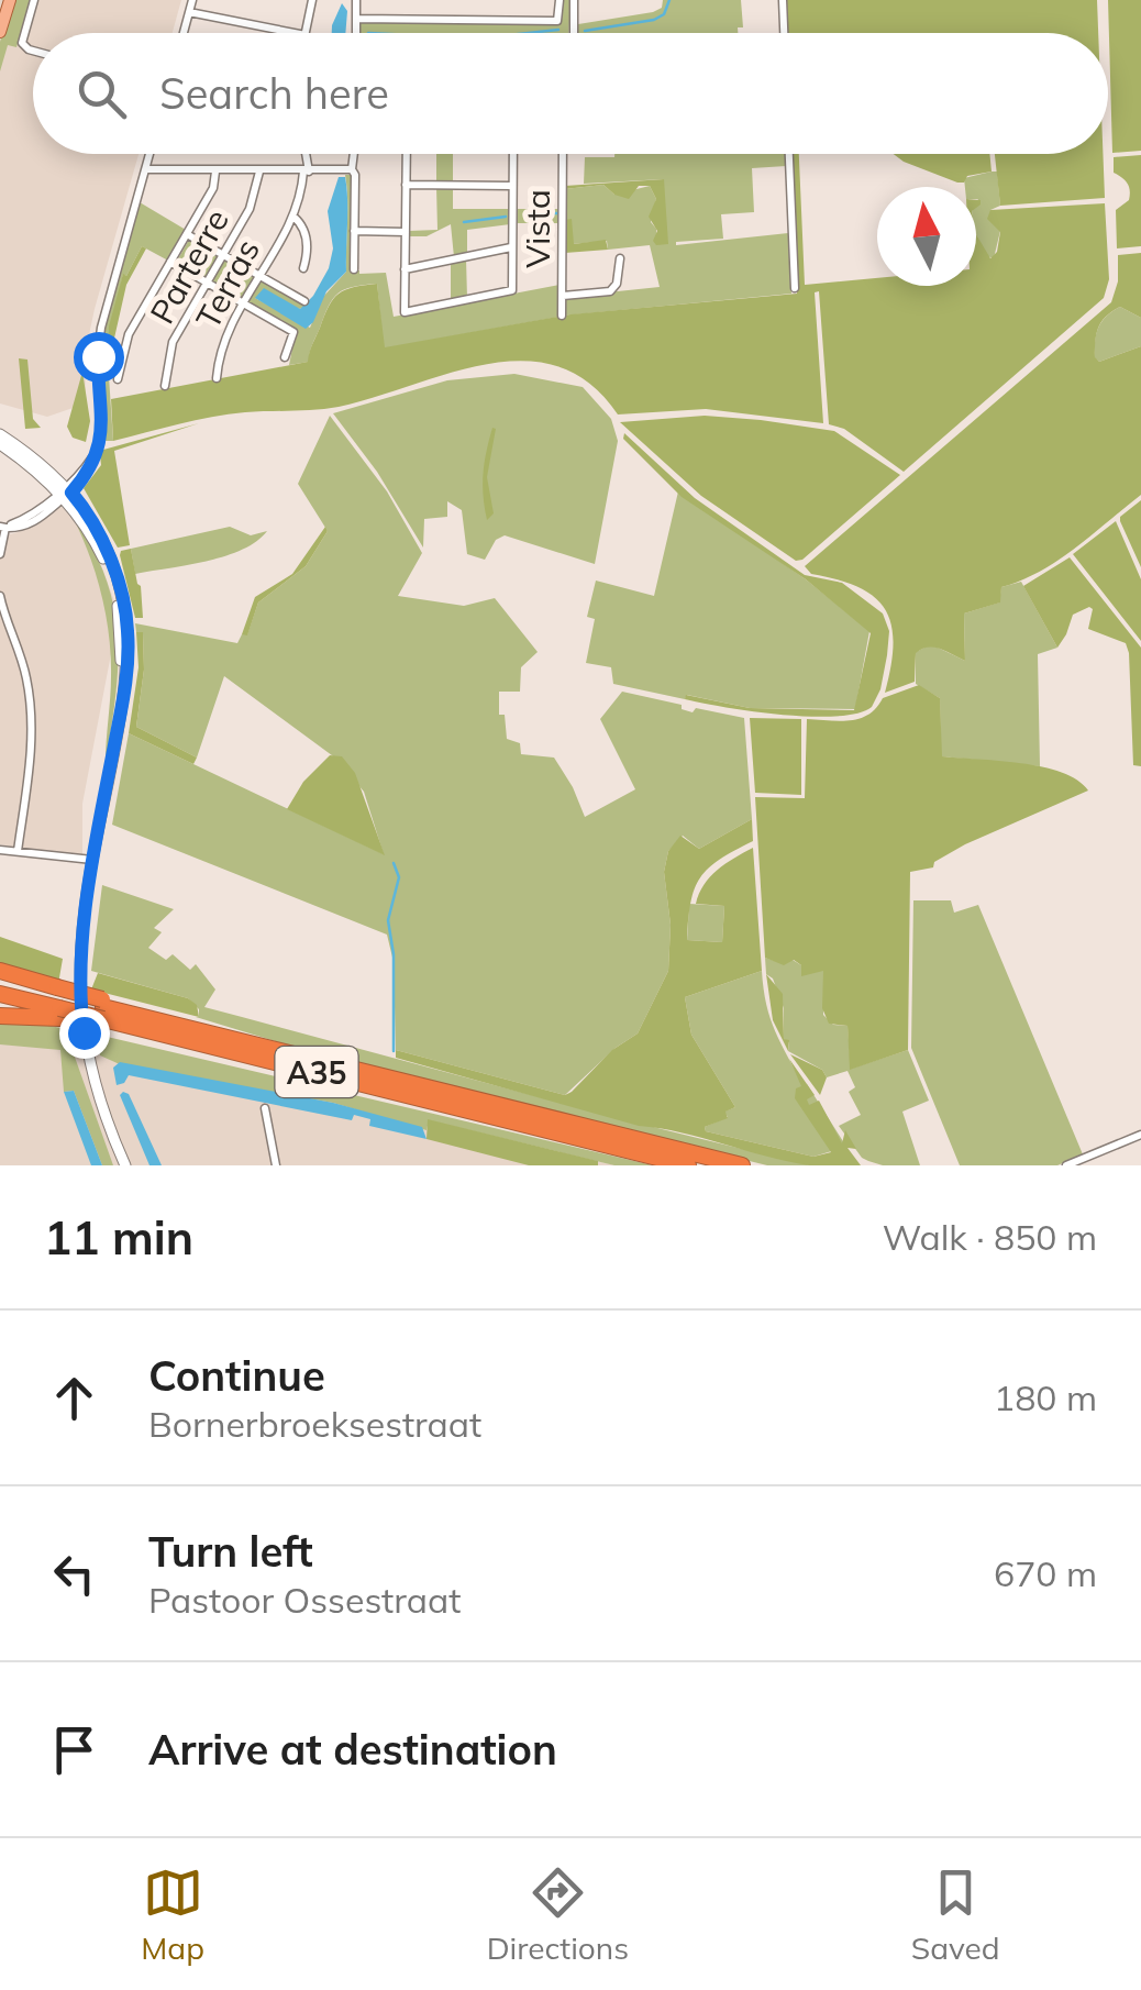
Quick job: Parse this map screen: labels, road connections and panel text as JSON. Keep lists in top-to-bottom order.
{
  "streets": {
    "highway": ["A35"],
    "street": ["Vista", "Parterre", "Terras"]
  },
  "north": "top",
  "page": {
    "search": "Search here",
    "heading": ["11 min", "Walk · 850 m"],
    "list": [
      ["Continue", "Bornerbroeksestraat", "180 m"],
      ["Turn left", "Pastoor Ossestraat", "670 m"],
      "Arrive at destination"
    ],
    "nav": ["Map", "Directions", "Saved"]
  }
}
